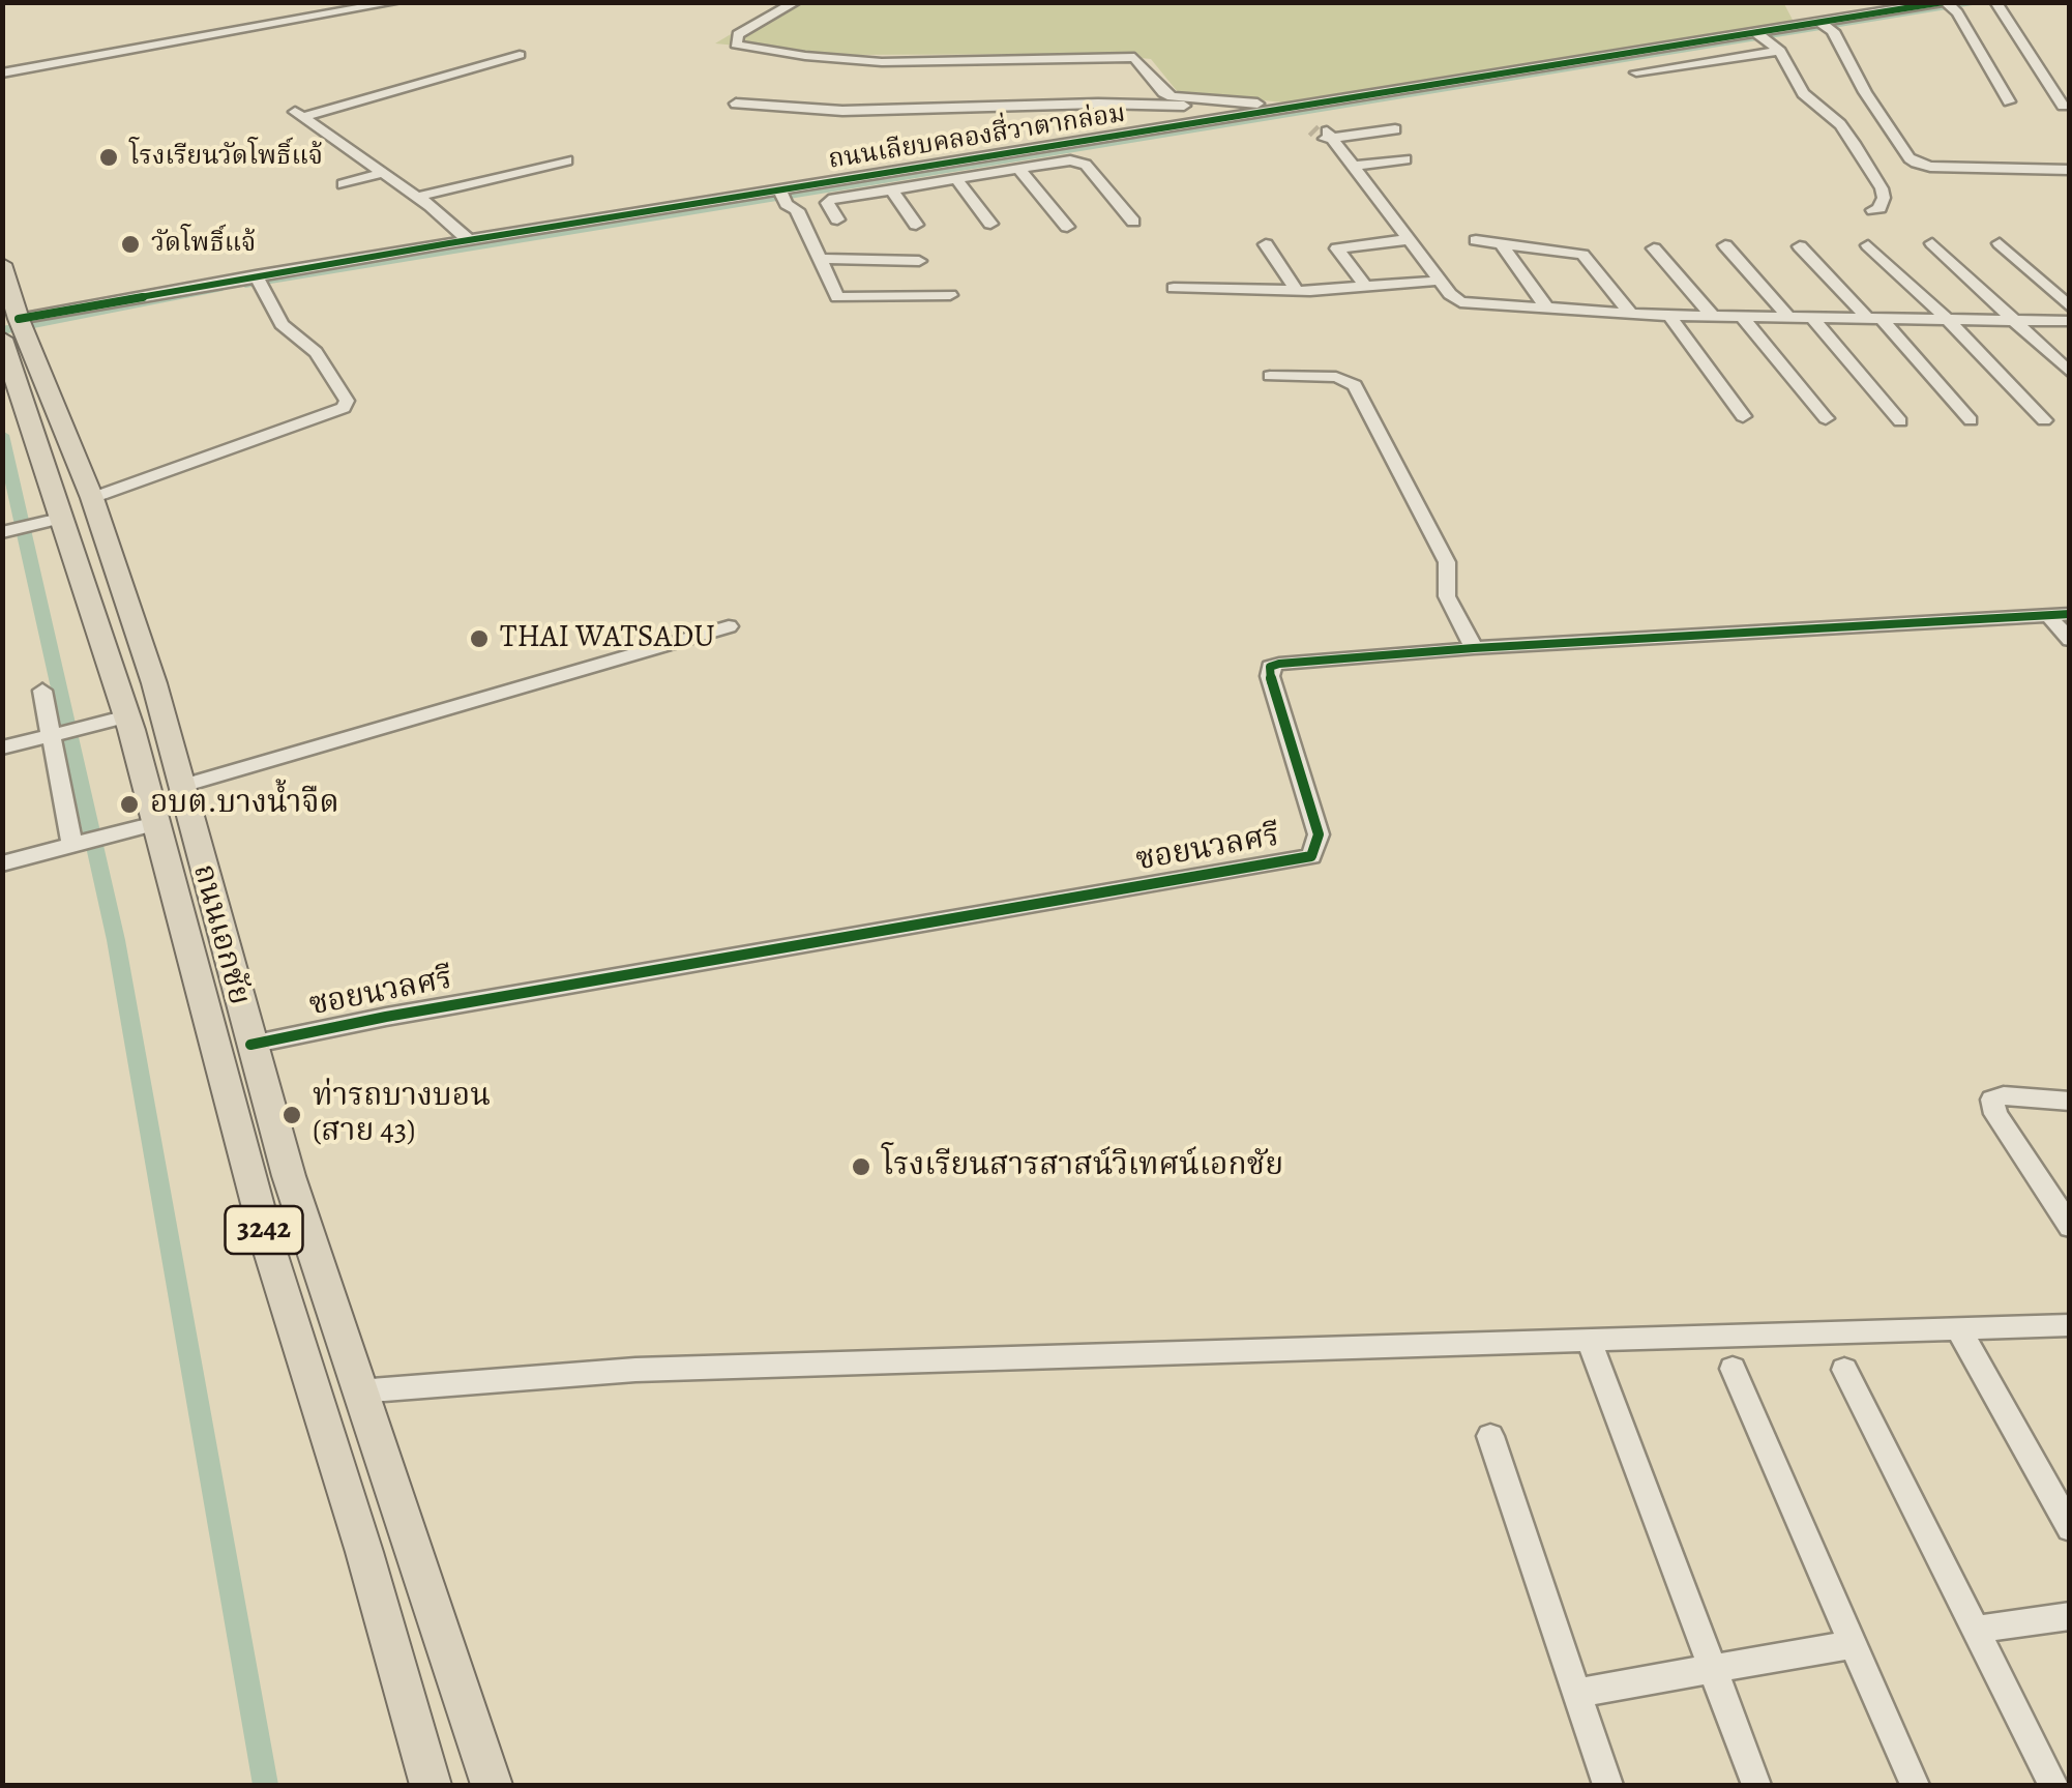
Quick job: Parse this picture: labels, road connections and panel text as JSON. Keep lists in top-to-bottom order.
{
  "streets": {
    "main road": ["ถนนเอกชัย", "3242"],
    "street": ["ถนนเลียบคลองสี่วาตากล่อม", "ซอยนวลศรี"]
  },
  "crossings": [
    ["ถนนเลียบคลองสี่วาตากล่อม", "ถนนเอกชัย"],
    ["ซอยนวลศรี", "ถนนเอกชัย"]
  ],
  "places": [
    "โรงเรียนวัดโพธิ์แจ้",
    "วัดโพธิ์แจ้",
    "THAI WATSADU",
    "อบต.บางน้ำจืด",
    "ท่ารถบางบอน (สาย 43)",
    "โรงเรียนสารสาสน์วิเทศน์เอกชัย"
  ]
}
